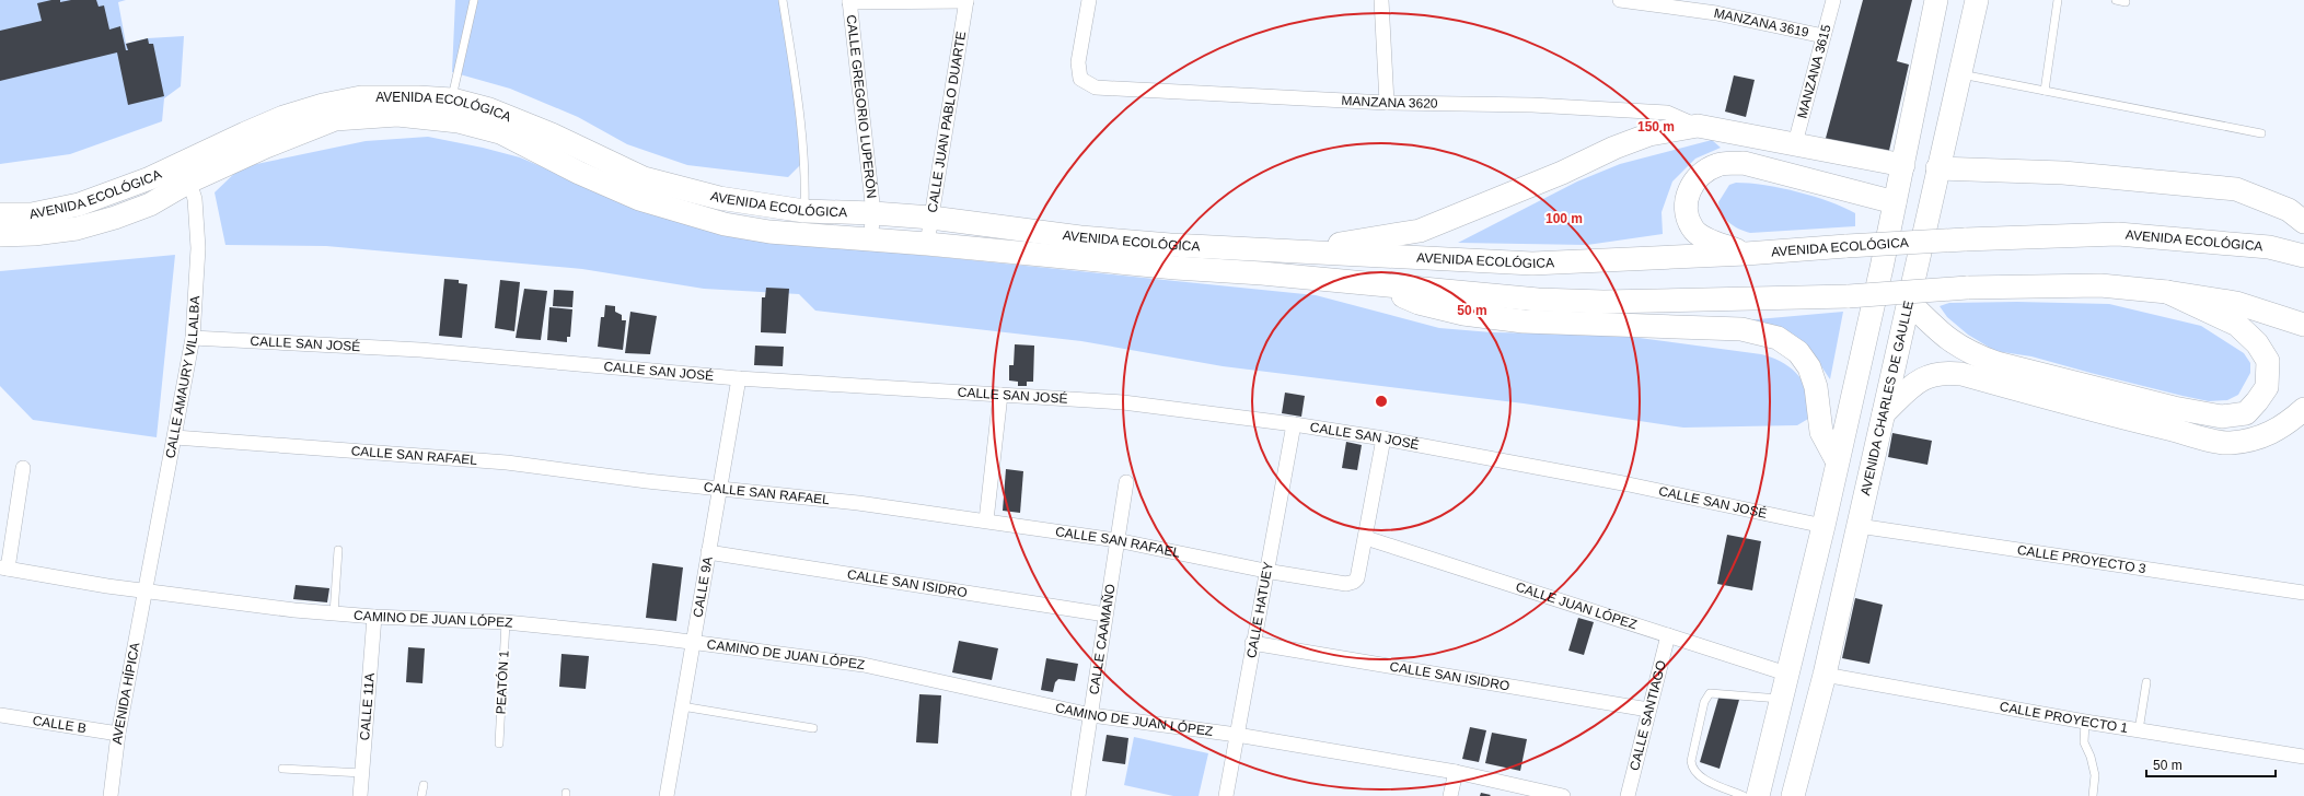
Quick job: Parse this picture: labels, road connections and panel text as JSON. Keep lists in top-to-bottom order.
{
  "streets": {
    "main road": ["AVENIDA ECOLÓGICA", "AVENIDA CHARLES DE GAULLE"],
    "street": [
      "MANZANA 3619",
      "MANZANA 3615",
      "MANZANA 3620",
      "CALLE GREGORIO LUPERÓN",
      "CALLE JUAN PABLO DUARTE",
      "CALLE SAN JOSÉ",
      "CALLE AMAURY VILLALBA",
      "CALLE SAN RAFAEL",
      "CALLE PROYECTO 3",
      "CALLE SAN ISIDRO",
      "CALLE 9A",
      "CALLE JUAN LÓPEZ",
      "CALLE HATUEY",
      "CAMINO DE JUAN LÓPEZ",
      "CALLE CAAMAÑO",
      "AVENIDA HÍPICA",
      "CALLE 11A",
      "CALLE SANTIAGO",
      "CALLE PROYECTO 1",
      "CALLE B"
    ],
    "lane": ["PEATÓN 1"]
  },
  "crossings": [
    ["MANZANA 3619", "MANZANA 3615"],
    ["CALLE GREGORIO LUPERÓN", "AVENIDA ECOLÓGICA"],
    ["AVENIDA ECOLÓGICA", "CALLE JUAN PABLO DUARTE"],
    ["AVENIDA ECOLÓGICA", "CALLE AMAURY VILLALBA"],
    ["CALLE SAN JOSÉ", "CALLE AMAURY VILLALBA"],
    ["CALLE SAN JOSÉ", "CALLE 9A"],
    ["CALLE SAN JOSÉ", "CALLE HATUEY"],
    ["CALLE AMAURY VILLALBA", "CALLE SAN RAFAEL"],
    ["CALLE AMAURY VILLALBA", "CAMINO DE JUAN LÓPEZ"],
    ["CALLE AMAURY VILLALBA", "AVENIDA HÍPICA"],
    ["AVENIDA CHARLES DE GAULLE", "CALLE PROYECTO 3"],
    ["AVENIDA CHARLES DE GAULLE", "CALLE PROYECTO 1"],
    ["CALLE SAN RAFAEL", "CALLE 9A"],
    ["CALLE SAN RAFAEL", "CALLE JUAN LÓPEZ"],
    ["CALLE SAN RAFAEL", "CALLE HATUEY"],
    ["CALLE SAN RAFAEL", "CALLE CAAMAÑO"],
    ["CALLE SAN ISIDRO", "CALLE 9A"],
    ["CALLE SAN ISIDRO", "CALLE HATUEY"],
    ["CALLE SAN ISIDRO", "CALLE CAAMAÑO"],
    ["CALLE SAN ISIDRO", "CALLE SANTIAGO"],
    ["CALLE 9A", "CAMINO DE JUAN LÓPEZ"],
    ["CALLE JUAN LÓPEZ", "CALLE SANTIAGO"],
    ["CALLE HATUEY", "CAMINO DE JUAN LÓPEZ"],
    ["CAMINO DE JUAN LÓPEZ", "CALLE CAAMAÑO"],
    ["CAMINO DE JUAN LÓPEZ", "PEATÓN 1"],
    ["CAMINO DE JUAN LÓPEZ", "AVENIDA HÍPICA"],
    ["CAMINO DE JUAN LÓPEZ", "CALLE 11A"],
    ["AVENIDA HÍPICA", "CALLE B"]
  ],
  "scale_bar": "50 m",
  "rings": ["150 m", "100 m", "50 m"]
}
